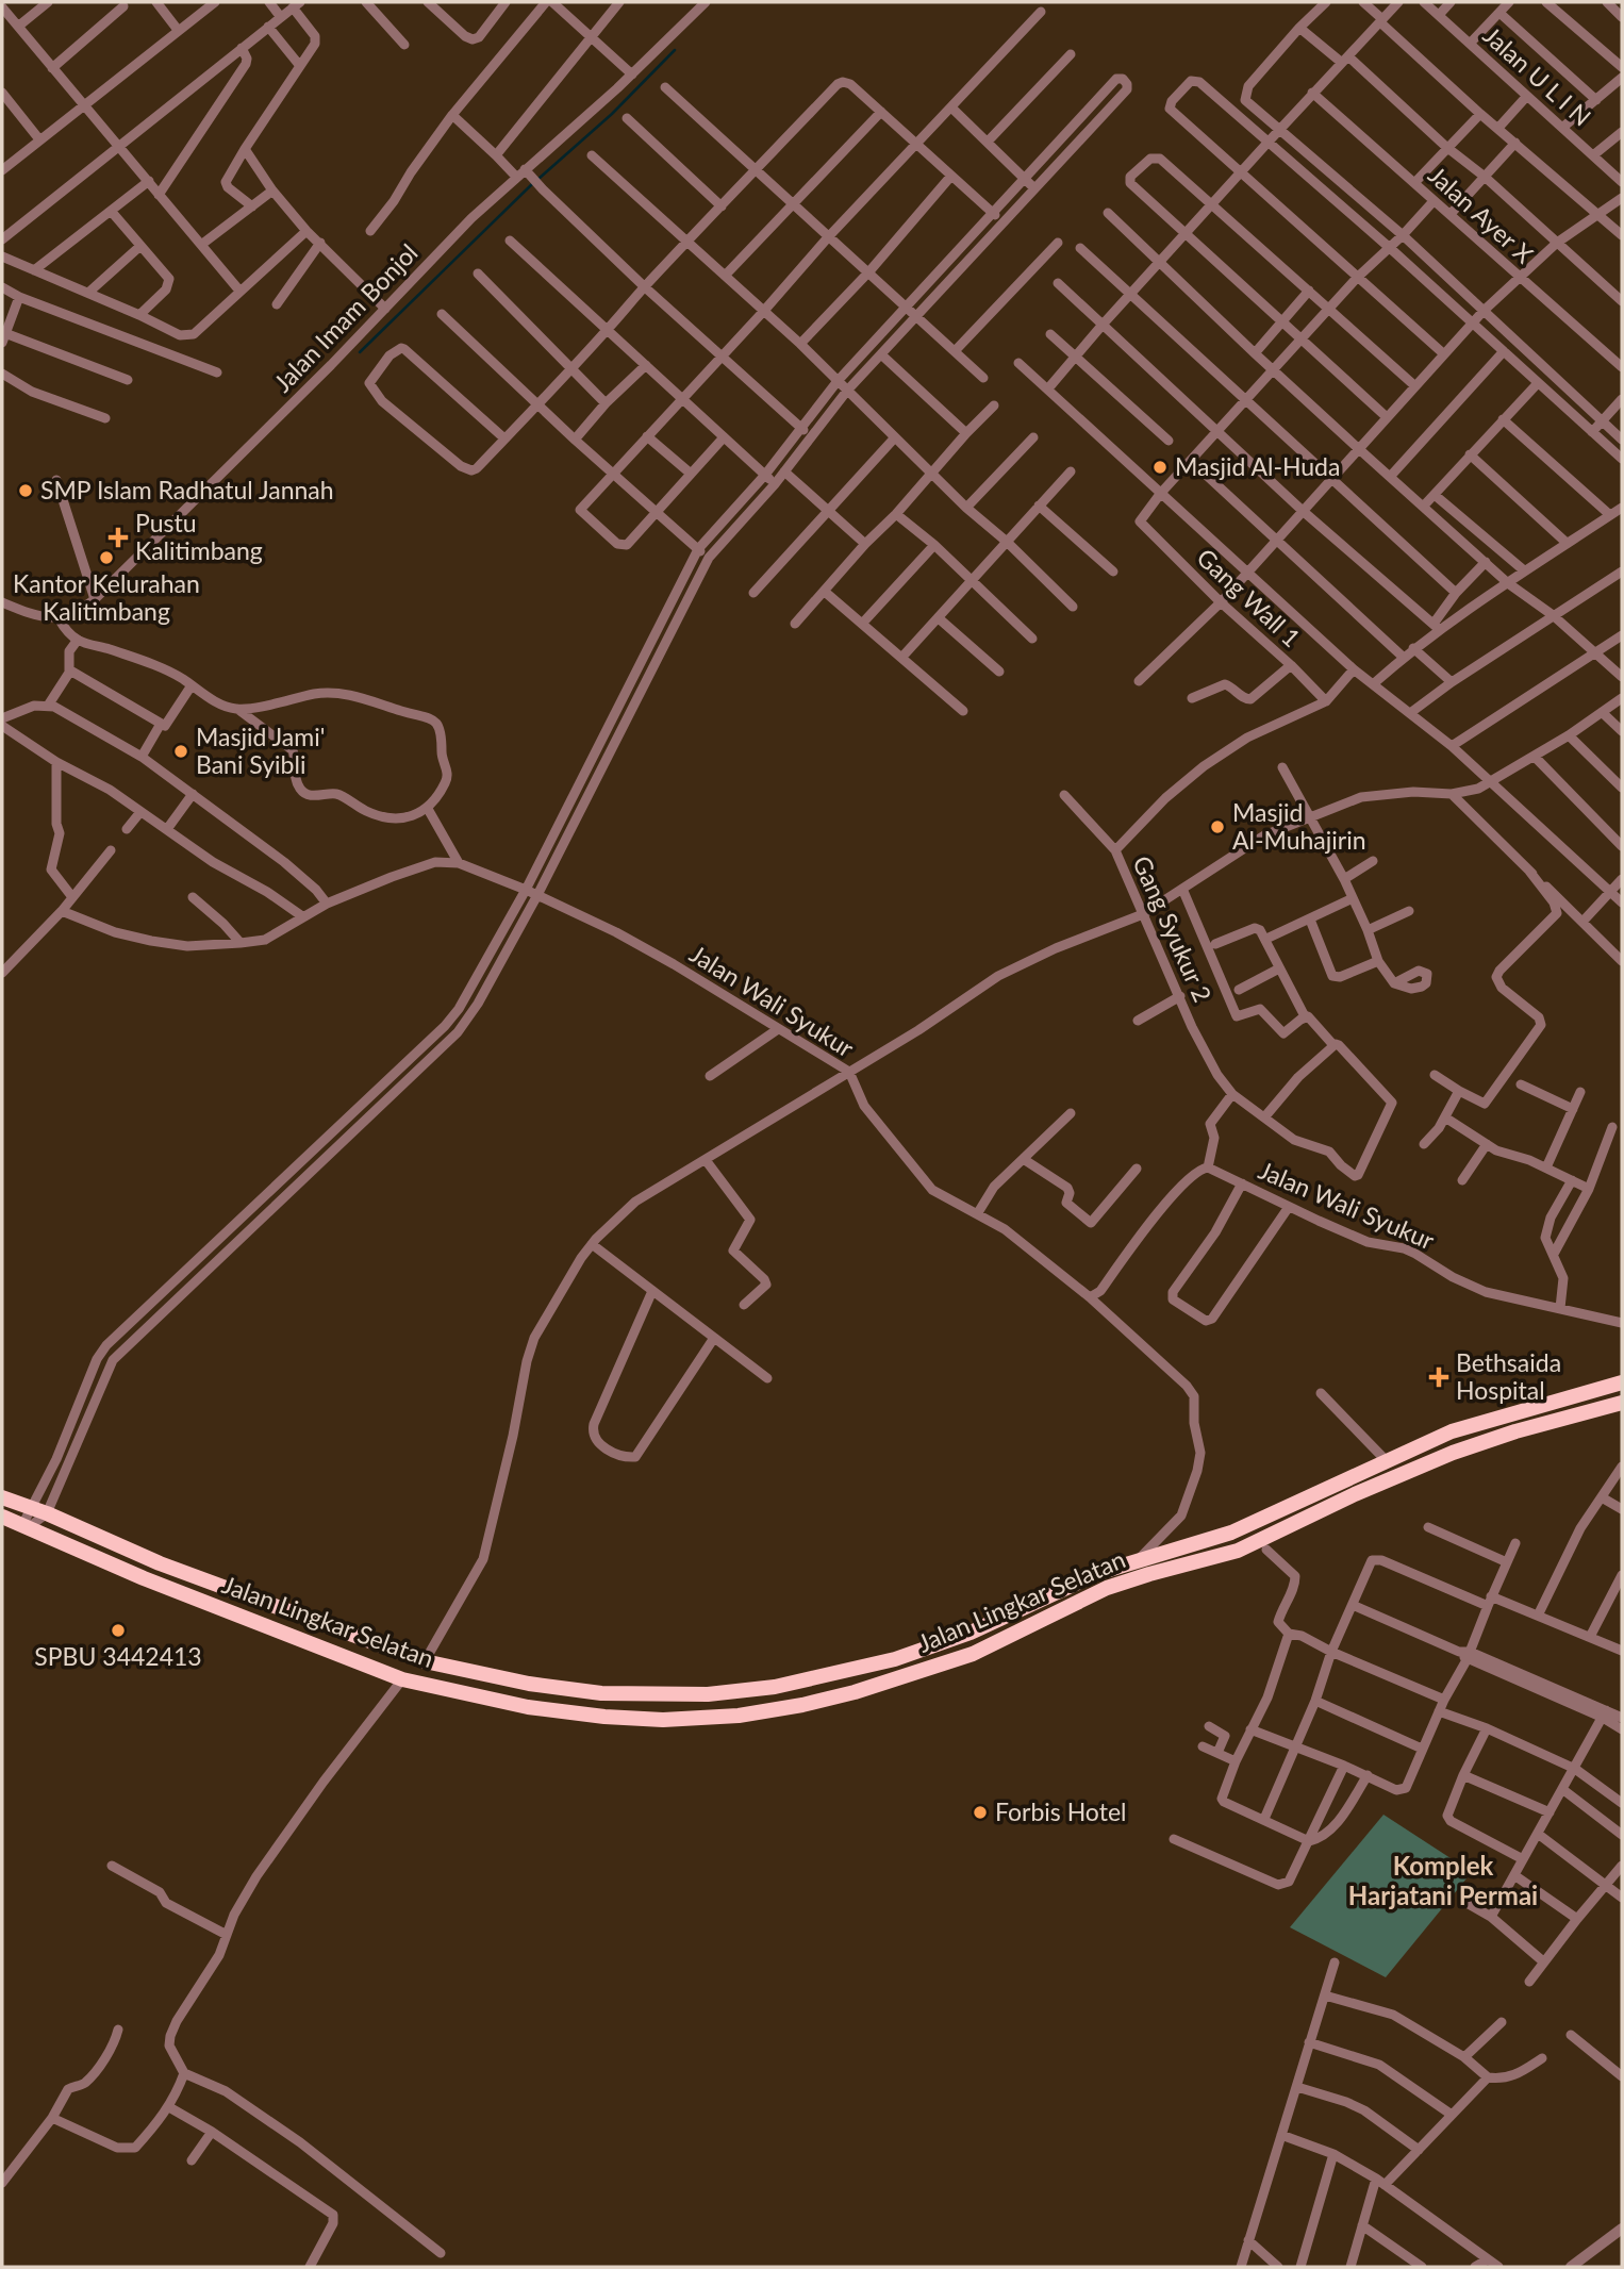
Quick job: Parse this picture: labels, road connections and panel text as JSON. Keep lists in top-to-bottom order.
{
  "streets": {
    "highway": ["Jalan Lingkar Selatan"],
    "street": [
      "Jalan U L I N",
      "Jalan Ayer X",
      "Jalan Imam Bonjol",
      "Gang Wall 1",
      "Gang Syukur 2",
      "Jalan Wali Syukur"
    ]
  },
  "crossings": [
    ["Gang Wall 1", "Gang Syukur 2"],
    ["Jalan Wali Syukur", "Jalan Lingkar Selatan"]
  ],
  "districts": ["Komplek Harjatani Permai"],
  "places": {
    "other": [
      "Masjid Al-Huda",
      "SMP Islam Radhatul Jannah",
      "Kantor Kelurahan Kalitimbang",
      "Masjid Jami' Bani Syibli",
      "Masjid Al-Muhajirin",
      "SPBU 3442413",
      "Forbis Hotel"
    ],
    "health": ["Pustu Kalitimbang", "Bethsaida Hospital"]
  }
}
